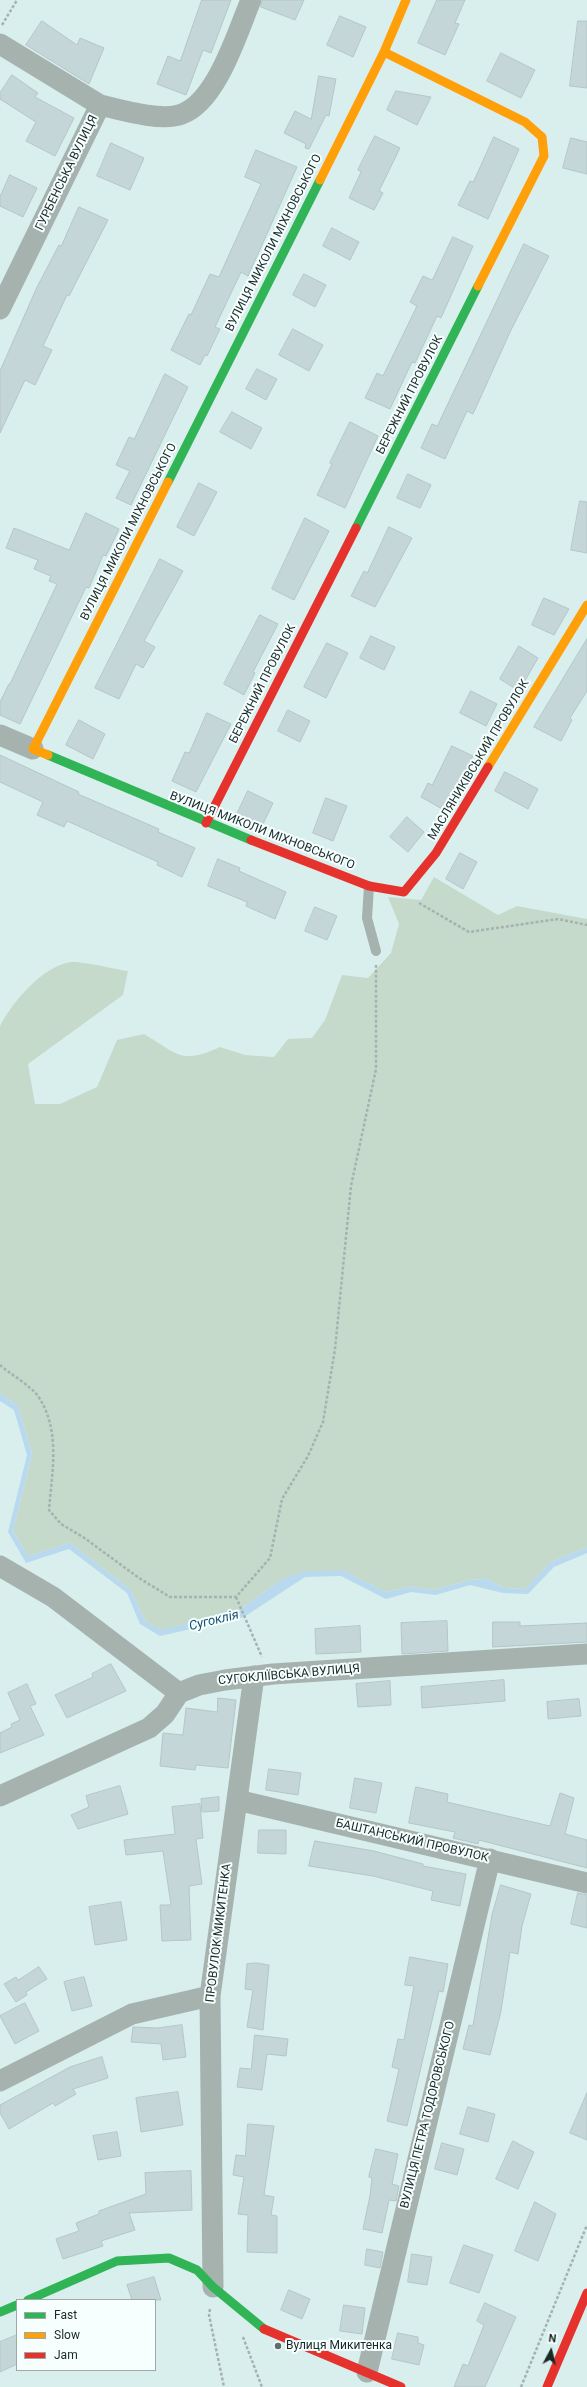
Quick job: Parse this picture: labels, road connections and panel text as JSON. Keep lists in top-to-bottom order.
{
  "streets": {
    "street": [
      "ГУРБЕНСЬКА ВУЛИЦЯ",
      "ВУЛИЦЯ МИКОЛИ МІХНОВСЬКОГО",
      "БЕРЕЖНИЙ ПРОВУЛОК",
      "МАСЛЯНИКІВСЬКИЙ ПРОВУЛОК",
      "СУГОКЛІЇВСЬКА ВУЛИЦЯ",
      "БАШТАНСЬКИЙ ПРОВУЛОК",
      "ПРОВУЛОК МИКИТЕНКА",
      "ВУЛИЦЯ ПЕТРА ТОДОРОВСЬКОГО"
    ]
  },
  "crossings": [
    ["ВУЛИЦЯ МИКОЛИ МІХНОВСЬКОГО", "БЕРЕЖНИЙ ПРОВУЛОК"],
    ["СУГОКЛІЇВСЬКА ВУЛИЦЯ", "ПРОВУЛОК МИКИТЕНКА"],
    ["БАШТАНСЬКИЙ ПРОВУЛОК", "ПРОВУЛОК МИКИТЕНКА"],
    ["БАШТАНСЬКИЙ ПРОВУЛОК", "ВУЛИЦЯ ПЕТРА ТОДОРОВСЬКОГО"]
  ],
  "water": ["Сугоклія"],
  "places": ["Вулиця Микитенка"],
  "legend": ["Fast", "Slow", "Jam"],
  "north": "top"
}
